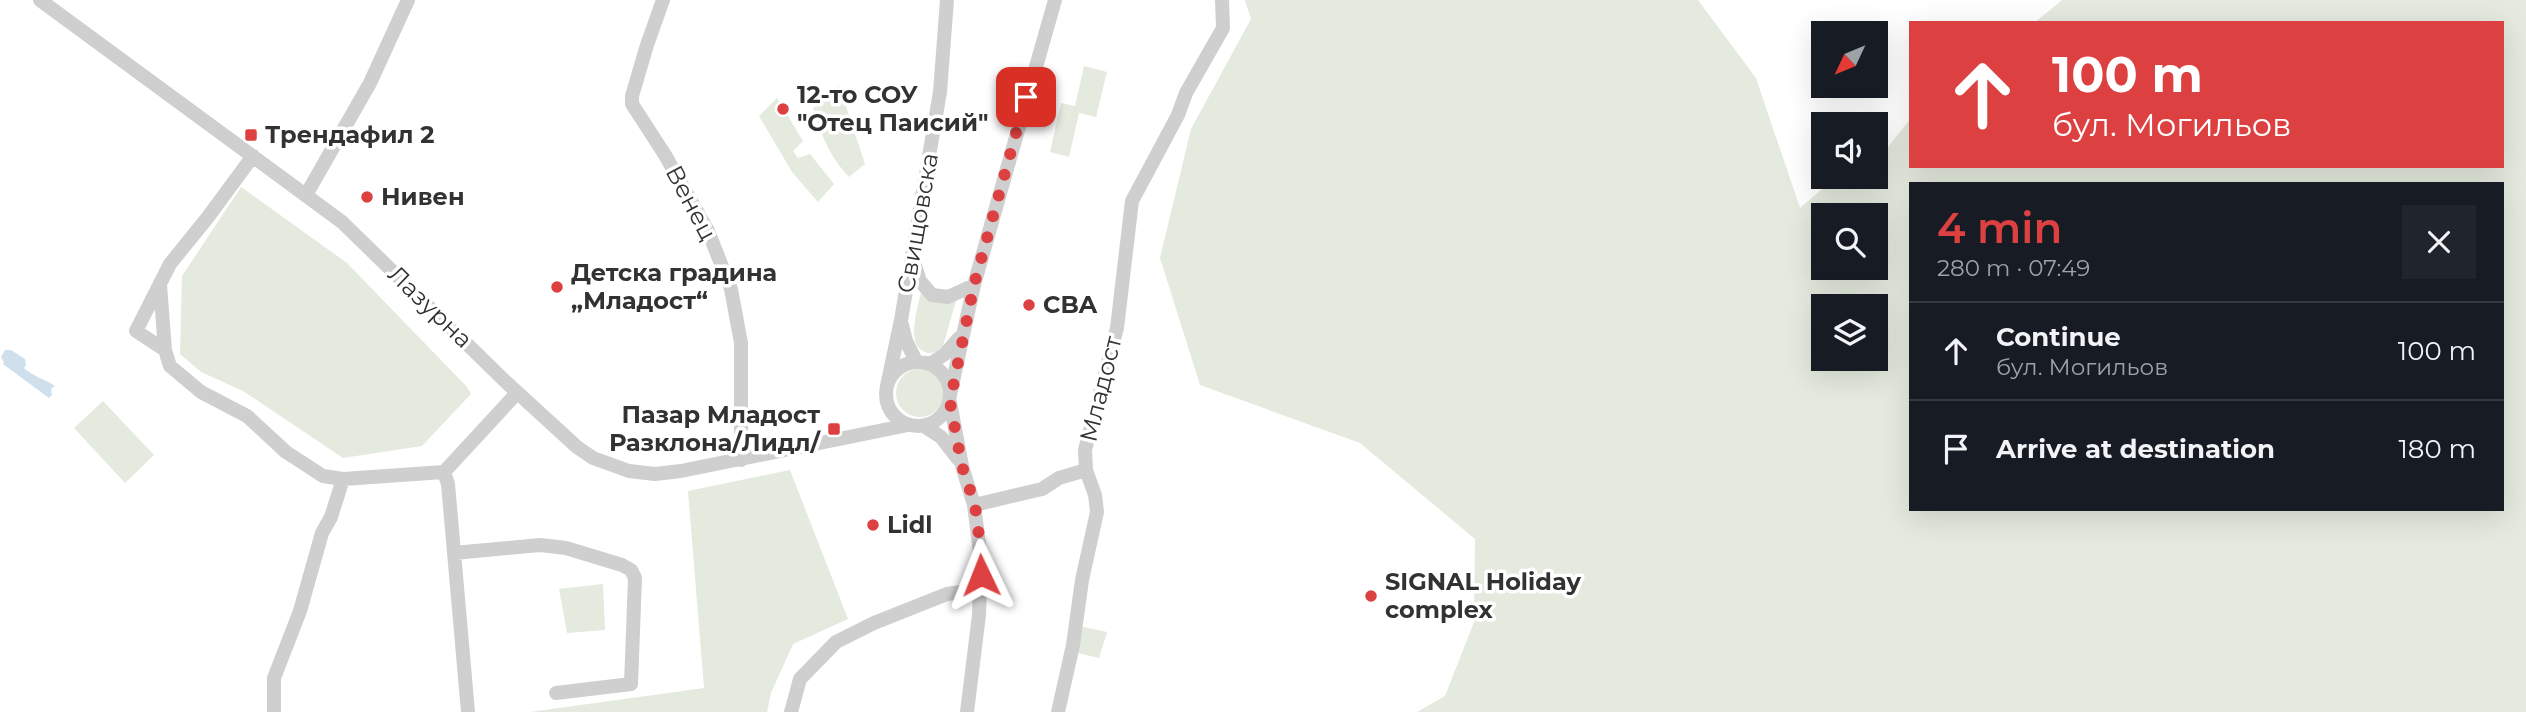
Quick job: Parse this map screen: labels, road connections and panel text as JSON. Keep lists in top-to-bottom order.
{
  "streets": {
    "street": [
      "Венец",
      "Свищовска",
      "Лазурна",
      "Младост"
    ]
  },
  "crossings": [
    ["Венец", "Лазурна"],
    ["Свищовска", "Лазурна"]
  ],
  "places": {
    "other": [
      "12-то СОУ \"Отец Паисий\"",
      "Нивен",
      "Детска градина „Младост“",
      "CBA",
      "Lidl",
      "SIGNAL Holiday complex"
    ],
    "transit": ["Трендафил 2", "Пазар Младост Разклона/Лидл/"]
  },
  "north": "bottom left",
  "page": {
    "turn": ["100 m", "бул. Могильов"],
    "heading": ["4 min", "280 m · 07:49"],
    "list": [
      {
        "name": "Continue",
        "note": "бул. Могильов",
        "value": "100 m"
      },
      {
        "name": "Arrive at destination",
        "value": "180 m"
      }
    ]
  }
}
